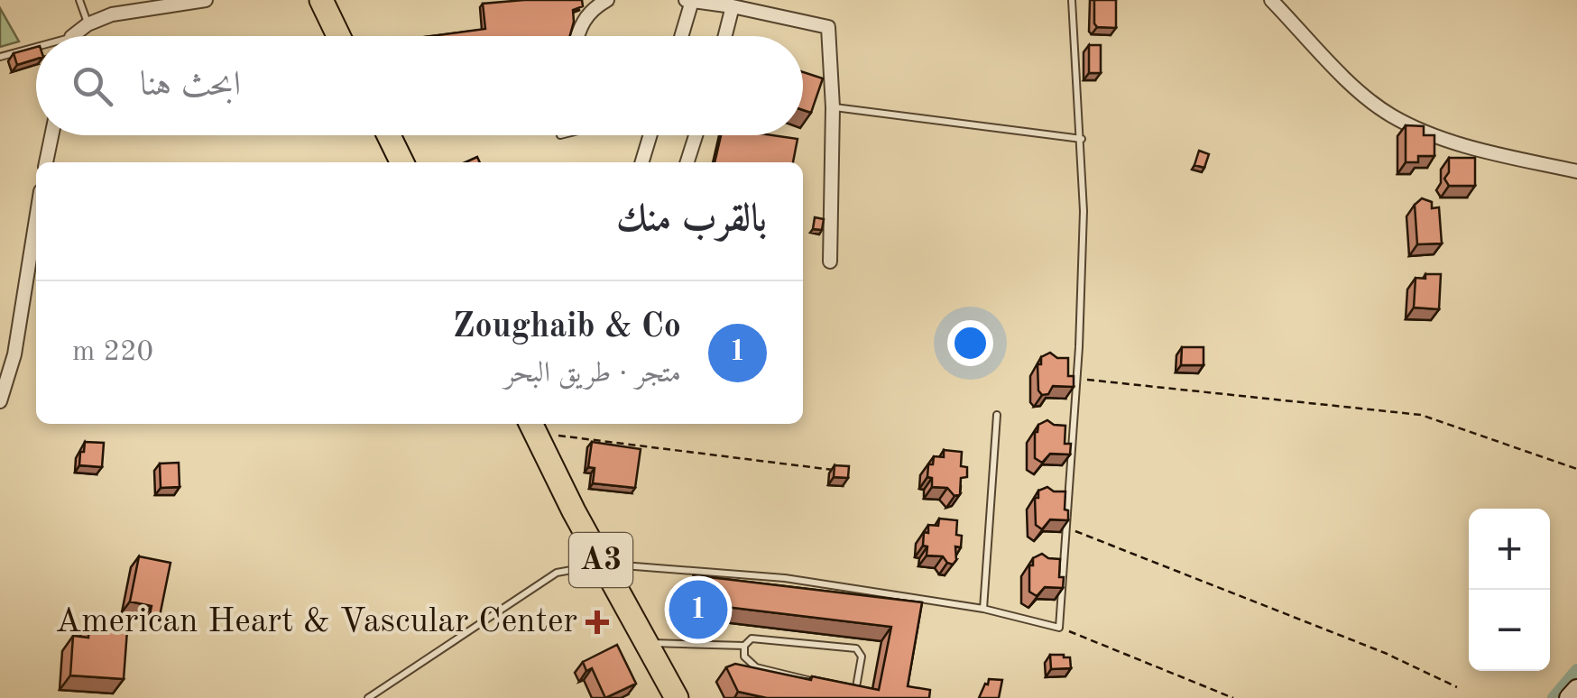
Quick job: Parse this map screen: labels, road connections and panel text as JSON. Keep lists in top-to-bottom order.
{
  "streets": {
    "highway": ["A3"]
  },
  "places": {
    "health": ["American Heart & Vascular Center"]
  },
  "page": {
    "search": "ابحث هنا",
    "heading": "بالقرب منك",
    "list": [
      {
        "mark": "1",
        "name": "Zoughaib & Co",
        "note": "متجر · طريق البحر",
        "value": "220 m"
      }
    ],
    "map_buttons": ["+", "−"],
    "pins": "1"
  }
}
